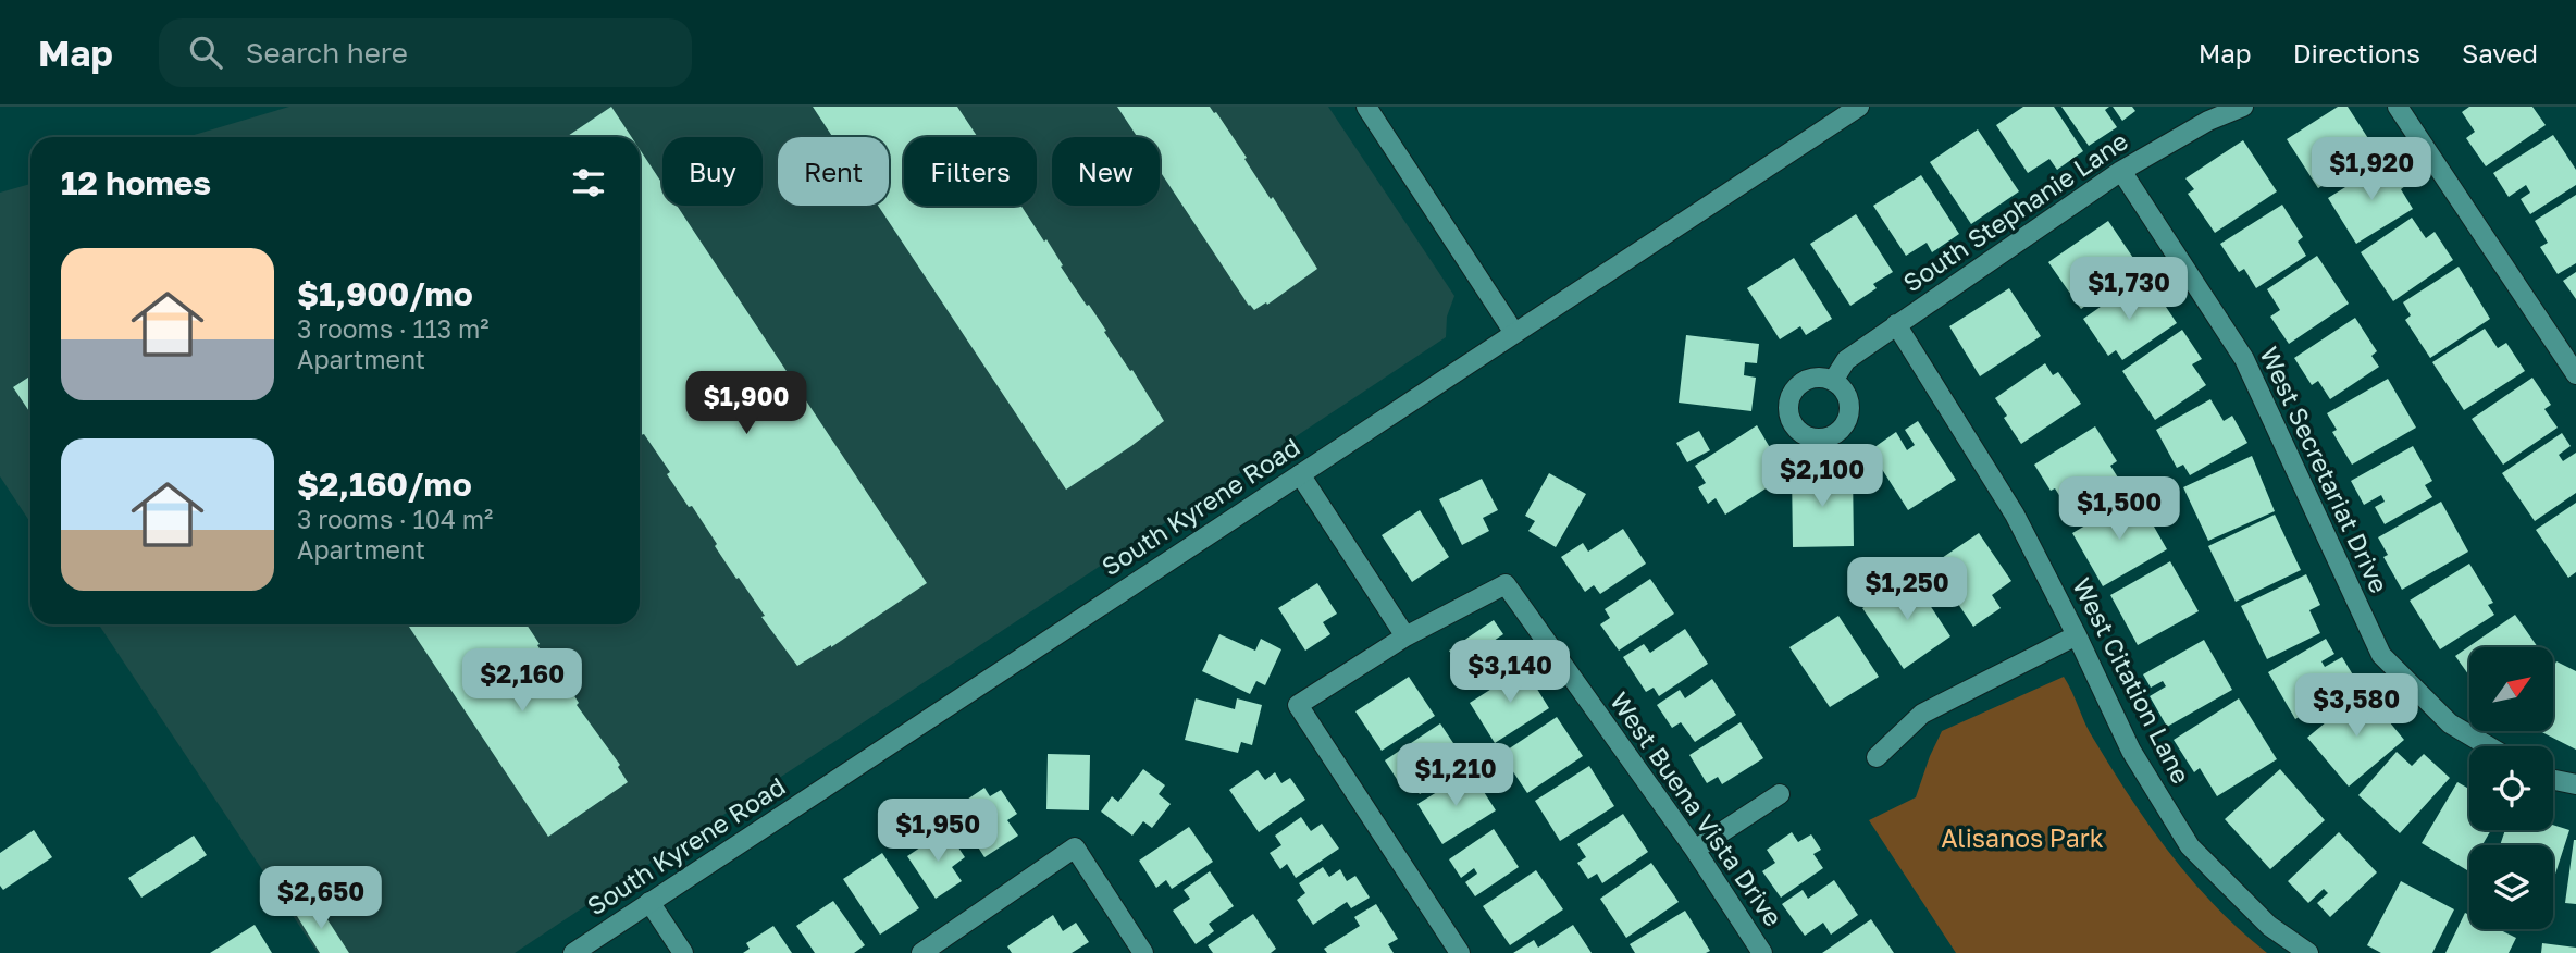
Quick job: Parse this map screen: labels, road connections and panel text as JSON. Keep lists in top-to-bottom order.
{
  "streets": {
    "street": [
      "South Stephanie Lane",
      "West Secretariat Drive",
      "South Kyrene Road",
      "West Citation Lane",
      "West Buena Vista Drive"
    ]
  },
  "crossings": [
    ["South Stephanie Lane", "West Secretariat Drive"],
    ["South Stephanie Lane", "West Citation Lane"]
  ],
  "parks": ["Alisanos Park"],
  "north": "top right",
  "page": {
    "header": "Map",
    "search": "Search here",
    "nav": ["Map", "Directions", "Saved"],
    "price": [
      "$1,920",
      "$1,730",
      "$1,900",
      "$2,100",
      "$1,500",
      "$1,250",
      "$3,140",
      "$2,160",
      "$3,580",
      "$1,210",
      "$1,950",
      "$2,650"
    ],
    "chip": [
      "Buy",
      "Rent",
      "Filters",
      "New"
    ],
    "heading": "12 homes",
    "list": [
      {
        "name": "$1,900/mo",
        "note": "3 rooms · 113 m² · Apartment"
      },
      {
        "name": "$2,160/mo",
        "note": "3 rooms · 104 m² · Apartment"
      }
    ]
  }
}
